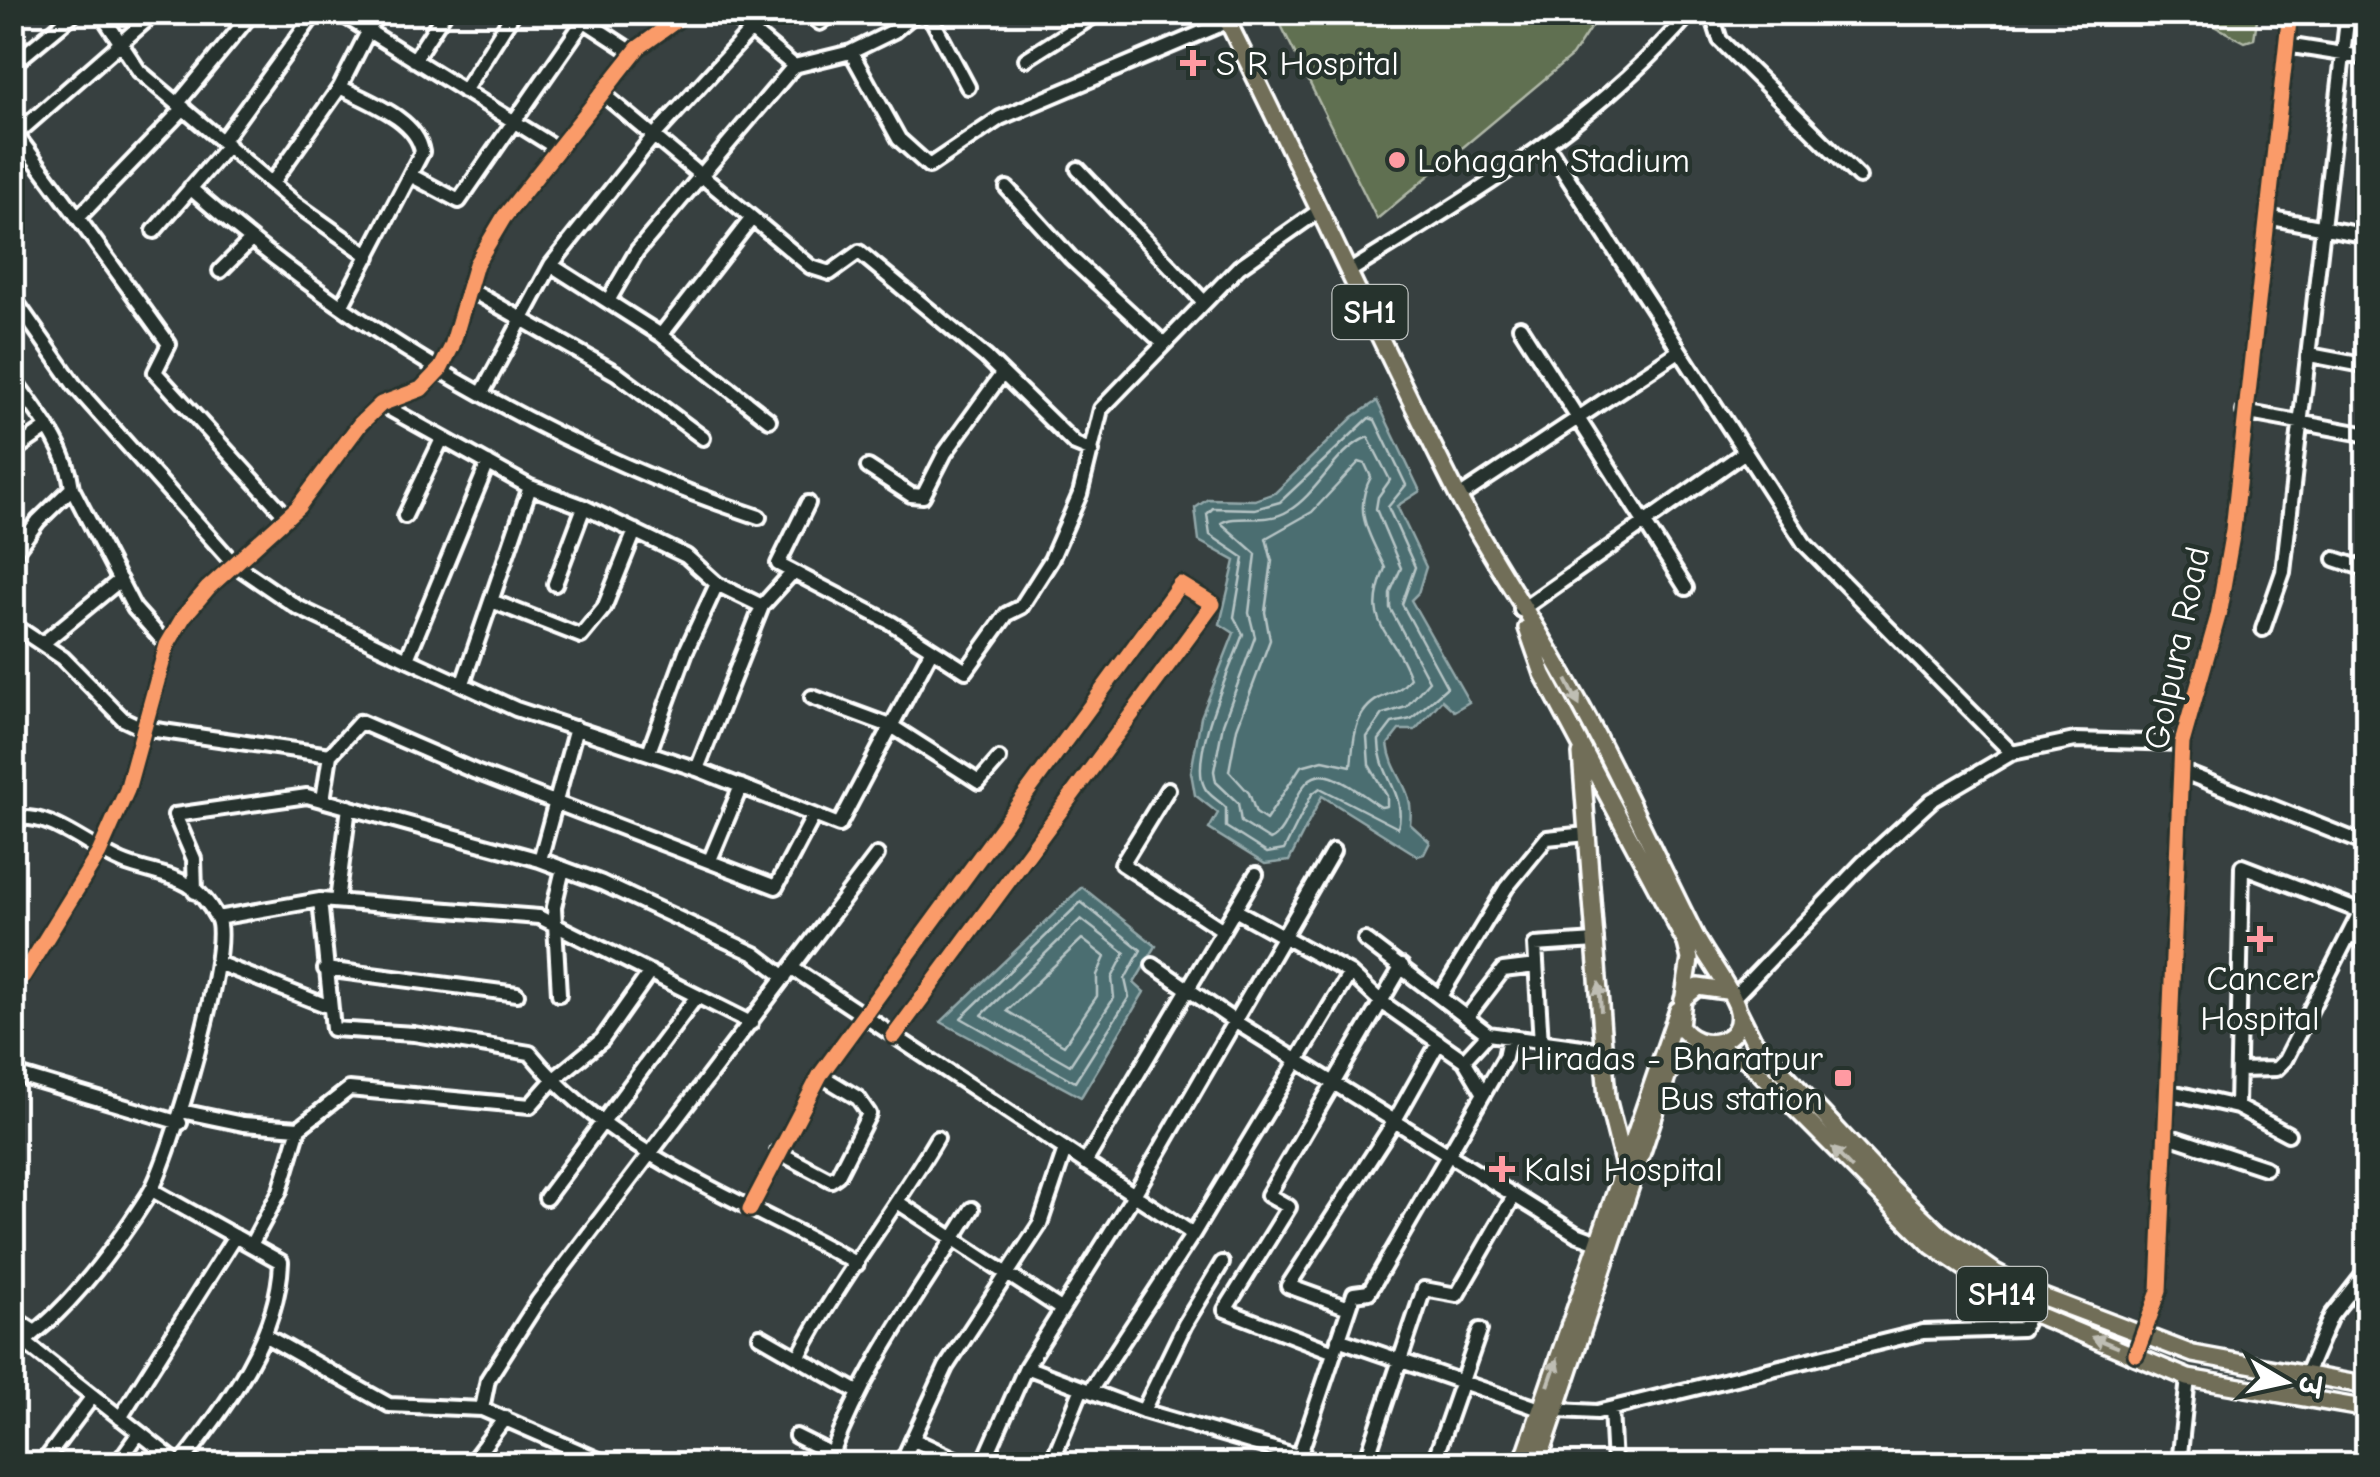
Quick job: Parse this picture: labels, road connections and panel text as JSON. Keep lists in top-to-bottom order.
{
  "streets": {
    "main road": ["SH1", "SH14"],
    "street": ["Golpura Road"]
  },
  "crossings": [
    ["SH1", "SH14"],
    ["Golpura Road", "SH14"]
  ],
  "places": {
    "health": ["S R Hospital", "Cancer Hospital", "Kalsi Hospital"],
    "other": ["Lohagarh Stadium"],
    "transit": ["Hiradas - Bharatpur Bus station"]
  },
  "north": "right"
}
